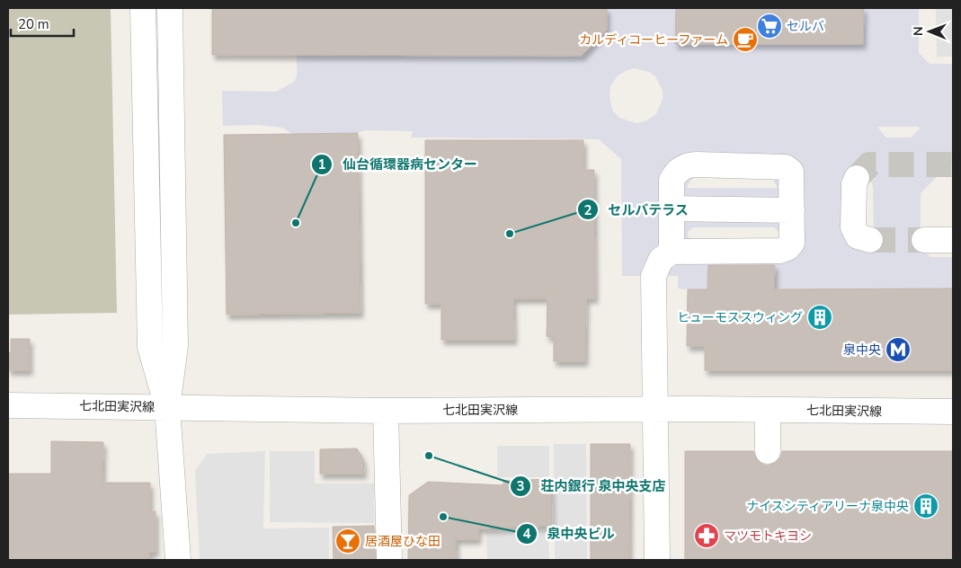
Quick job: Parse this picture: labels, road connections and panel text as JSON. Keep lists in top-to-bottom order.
{
  "streets": {
    "street": ["七北田実沢線"]
  },
  "places": {
    "supermarket": ["セルバ"],
    "cafe": ["カルディコーヒーファーム"],
    "other": [
      "仙台循環器病センター",
      "セルバテラス",
      "荘内銀行 泉中央支店",
      "泉中央ビル"
    ],
    "building": ["ヒューモススウィング", "ナイスシティアリーナ泉中央"],
    "metro station": ["泉中央"],
    "pharmacy": ["マツモトキヨシ"],
    "bar": ["居酒屋ひな田"]
  },
  "scale_bar": "20 m",
  "north": "left"
}
